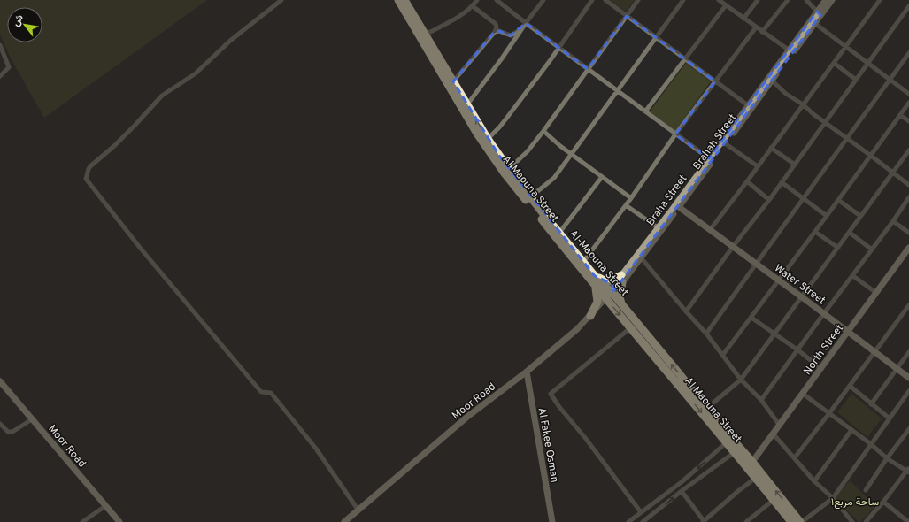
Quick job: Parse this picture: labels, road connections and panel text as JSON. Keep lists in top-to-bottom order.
{
  "streets": {
    "highway": ["Al Maouna Street", "Al-Maouna Street"],
    "street": [
      "Brahah Street",
      "Braha Street",
      "Water Street",
      "North Street",
      "Moor Road",
      "Al Fakee Osman"
    ]
  },
  "crossings": [
    ["Brahah Street", "Al Maouna Street"],
    ["Brahah Street", "Braha Street"],
    ["Brahah Street", "Al-Maouna Street"],
    ["Brahah Street", "Water Street"],
    ["Brahah Street", "Moor Road"],
    ["Al Maouna Street", "Al-Maouna Street"],
    ["Al Maouna Street", "Moor Road"],
    ["Al-Maouna Street", "North Street"],
    ["Al-Maouna Street", "Moor Road"],
    ["Water Street", "North Street"],
    ["Moor Road", "Al Fakee Osman"]
  ],
  "one_way": ["Al-Maouna Street"],
  "parks": ["ساحة مربع١"],
  "north": "top left"
}
